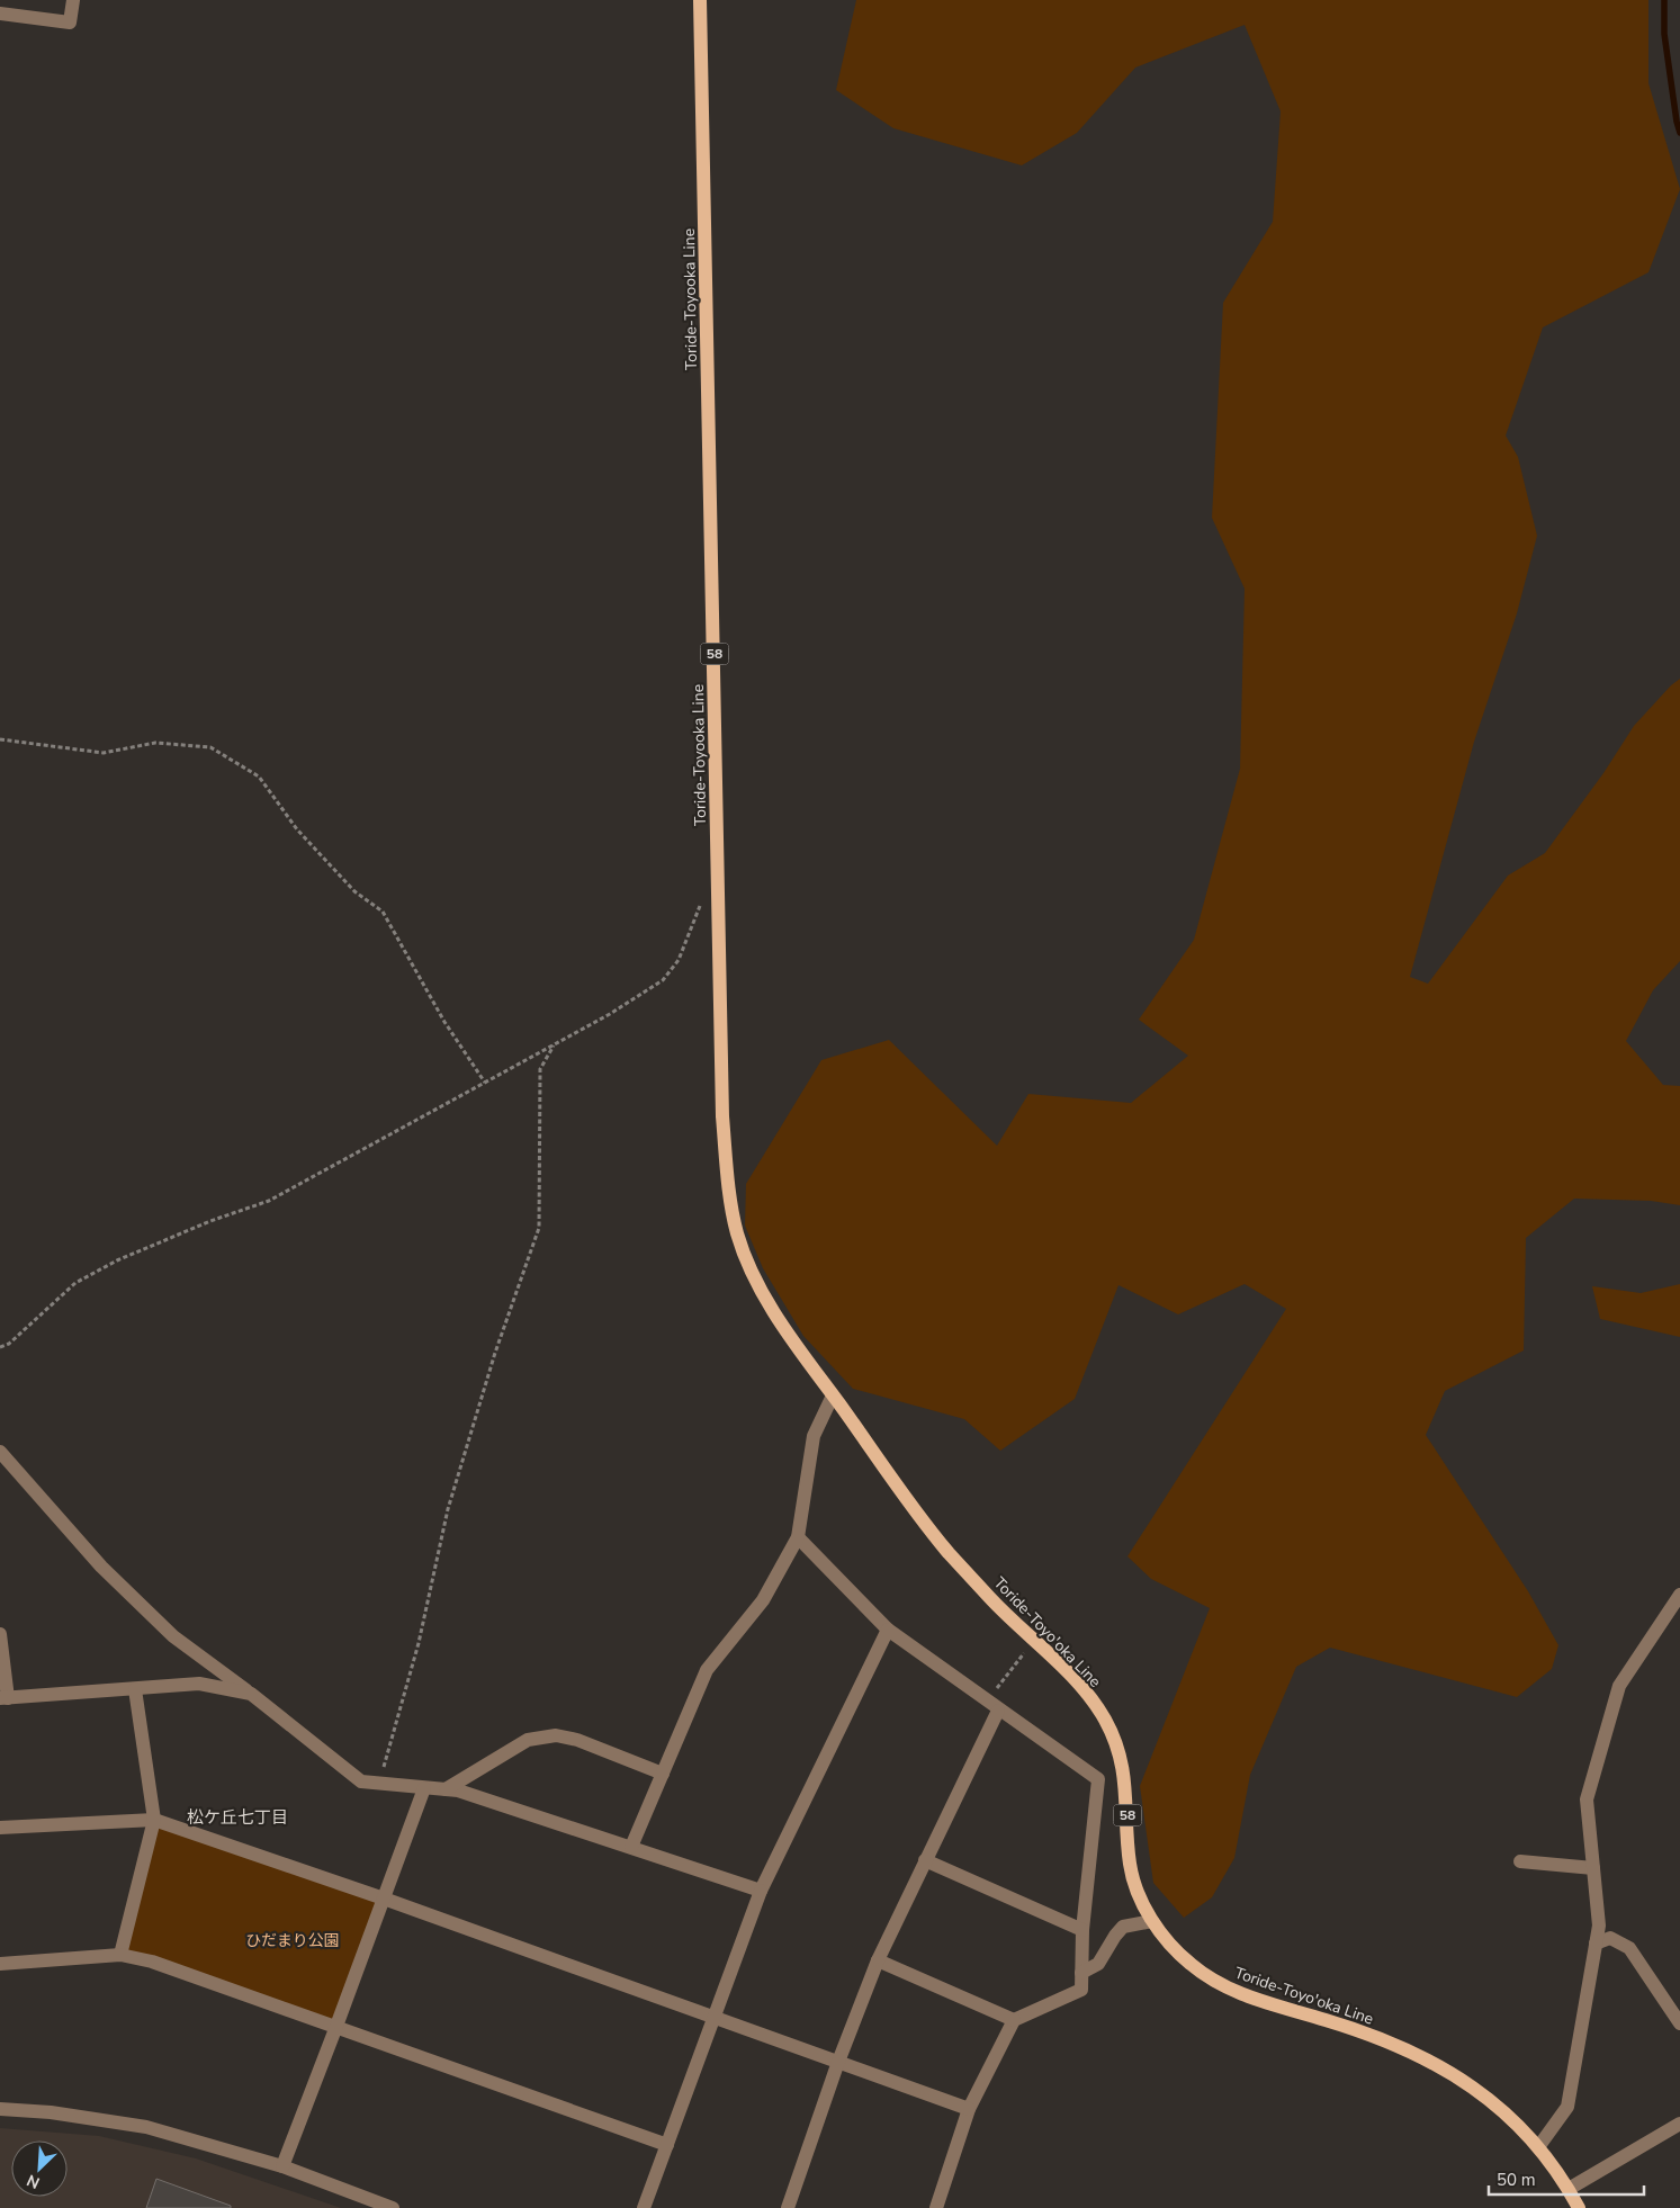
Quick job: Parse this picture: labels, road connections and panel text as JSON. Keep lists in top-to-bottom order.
{
  "streets": {
    "main road": ["58", "Toride-Toyo'oka Line"]
  },
  "districts": ["松ケ丘七丁目"],
  "parks": ["ひだまり公園"],
  "scale_bar": "50 m",
  "north": "bottom left"
}
